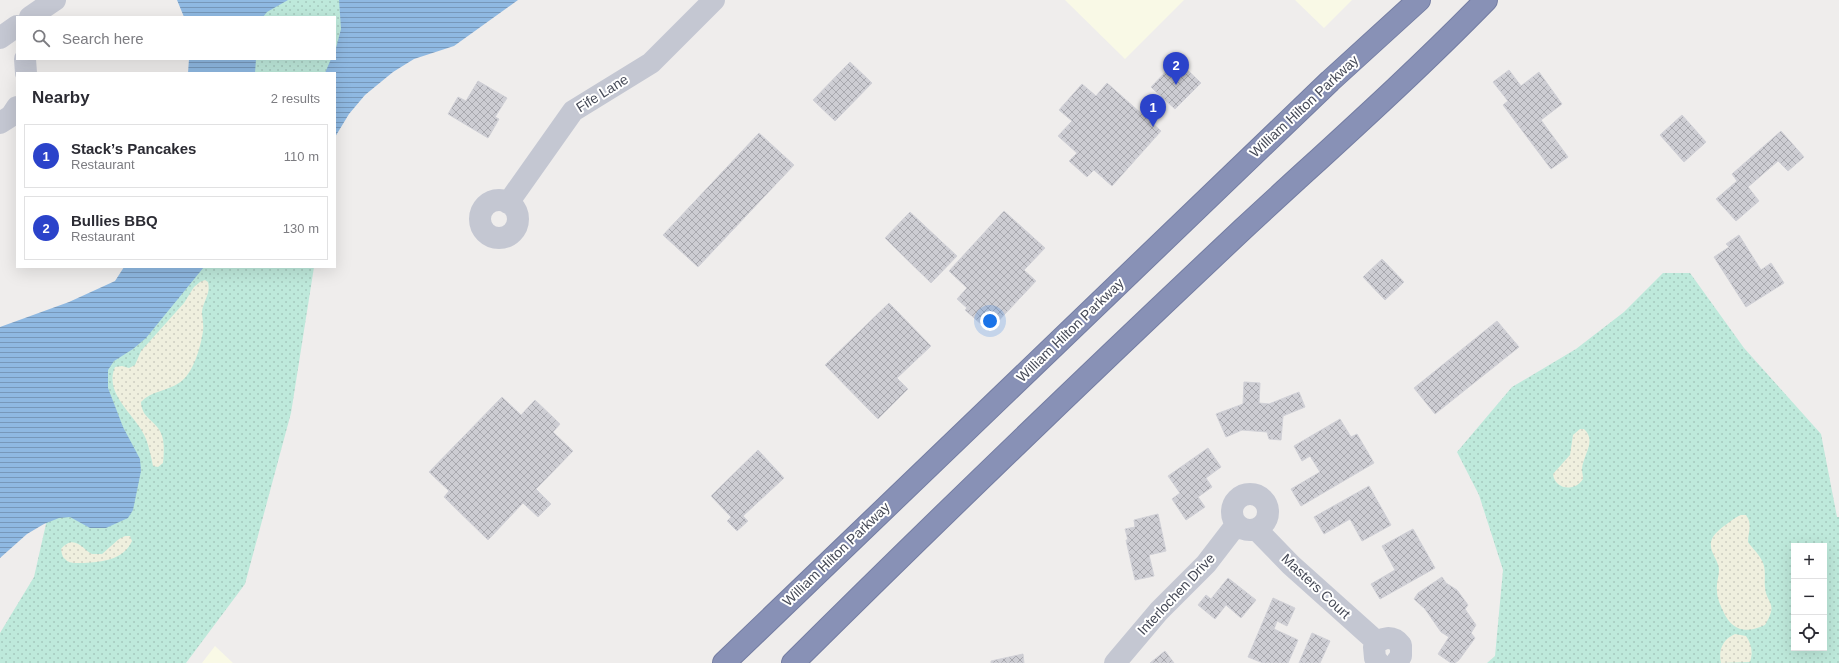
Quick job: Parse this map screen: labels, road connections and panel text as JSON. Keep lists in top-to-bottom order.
{
  "streets": {
    "highway": ["William Hilton Parkway"],
    "street": ["Fife Lane", "Masters Court", "Interlochen Drive"]
  },
  "crossings": [
    ["Masters Court", "Interlochen Drive"]
  ],
  "page": {
    "search": "Search here",
    "pins": ["2", "1"],
    "heading": ["Nearby", "2 results"],
    "list": [
      {
        "mark": "1",
        "name": "Stack’s Pancakes",
        "note": "Restaurant",
        "value": "110 m"
      },
      {
        "mark": "2",
        "name": "Bullies BBQ",
        "note": "Restaurant",
        "value": "130 m"
      }
    ],
    "map_buttons": ["+", "−"]
  }
}
